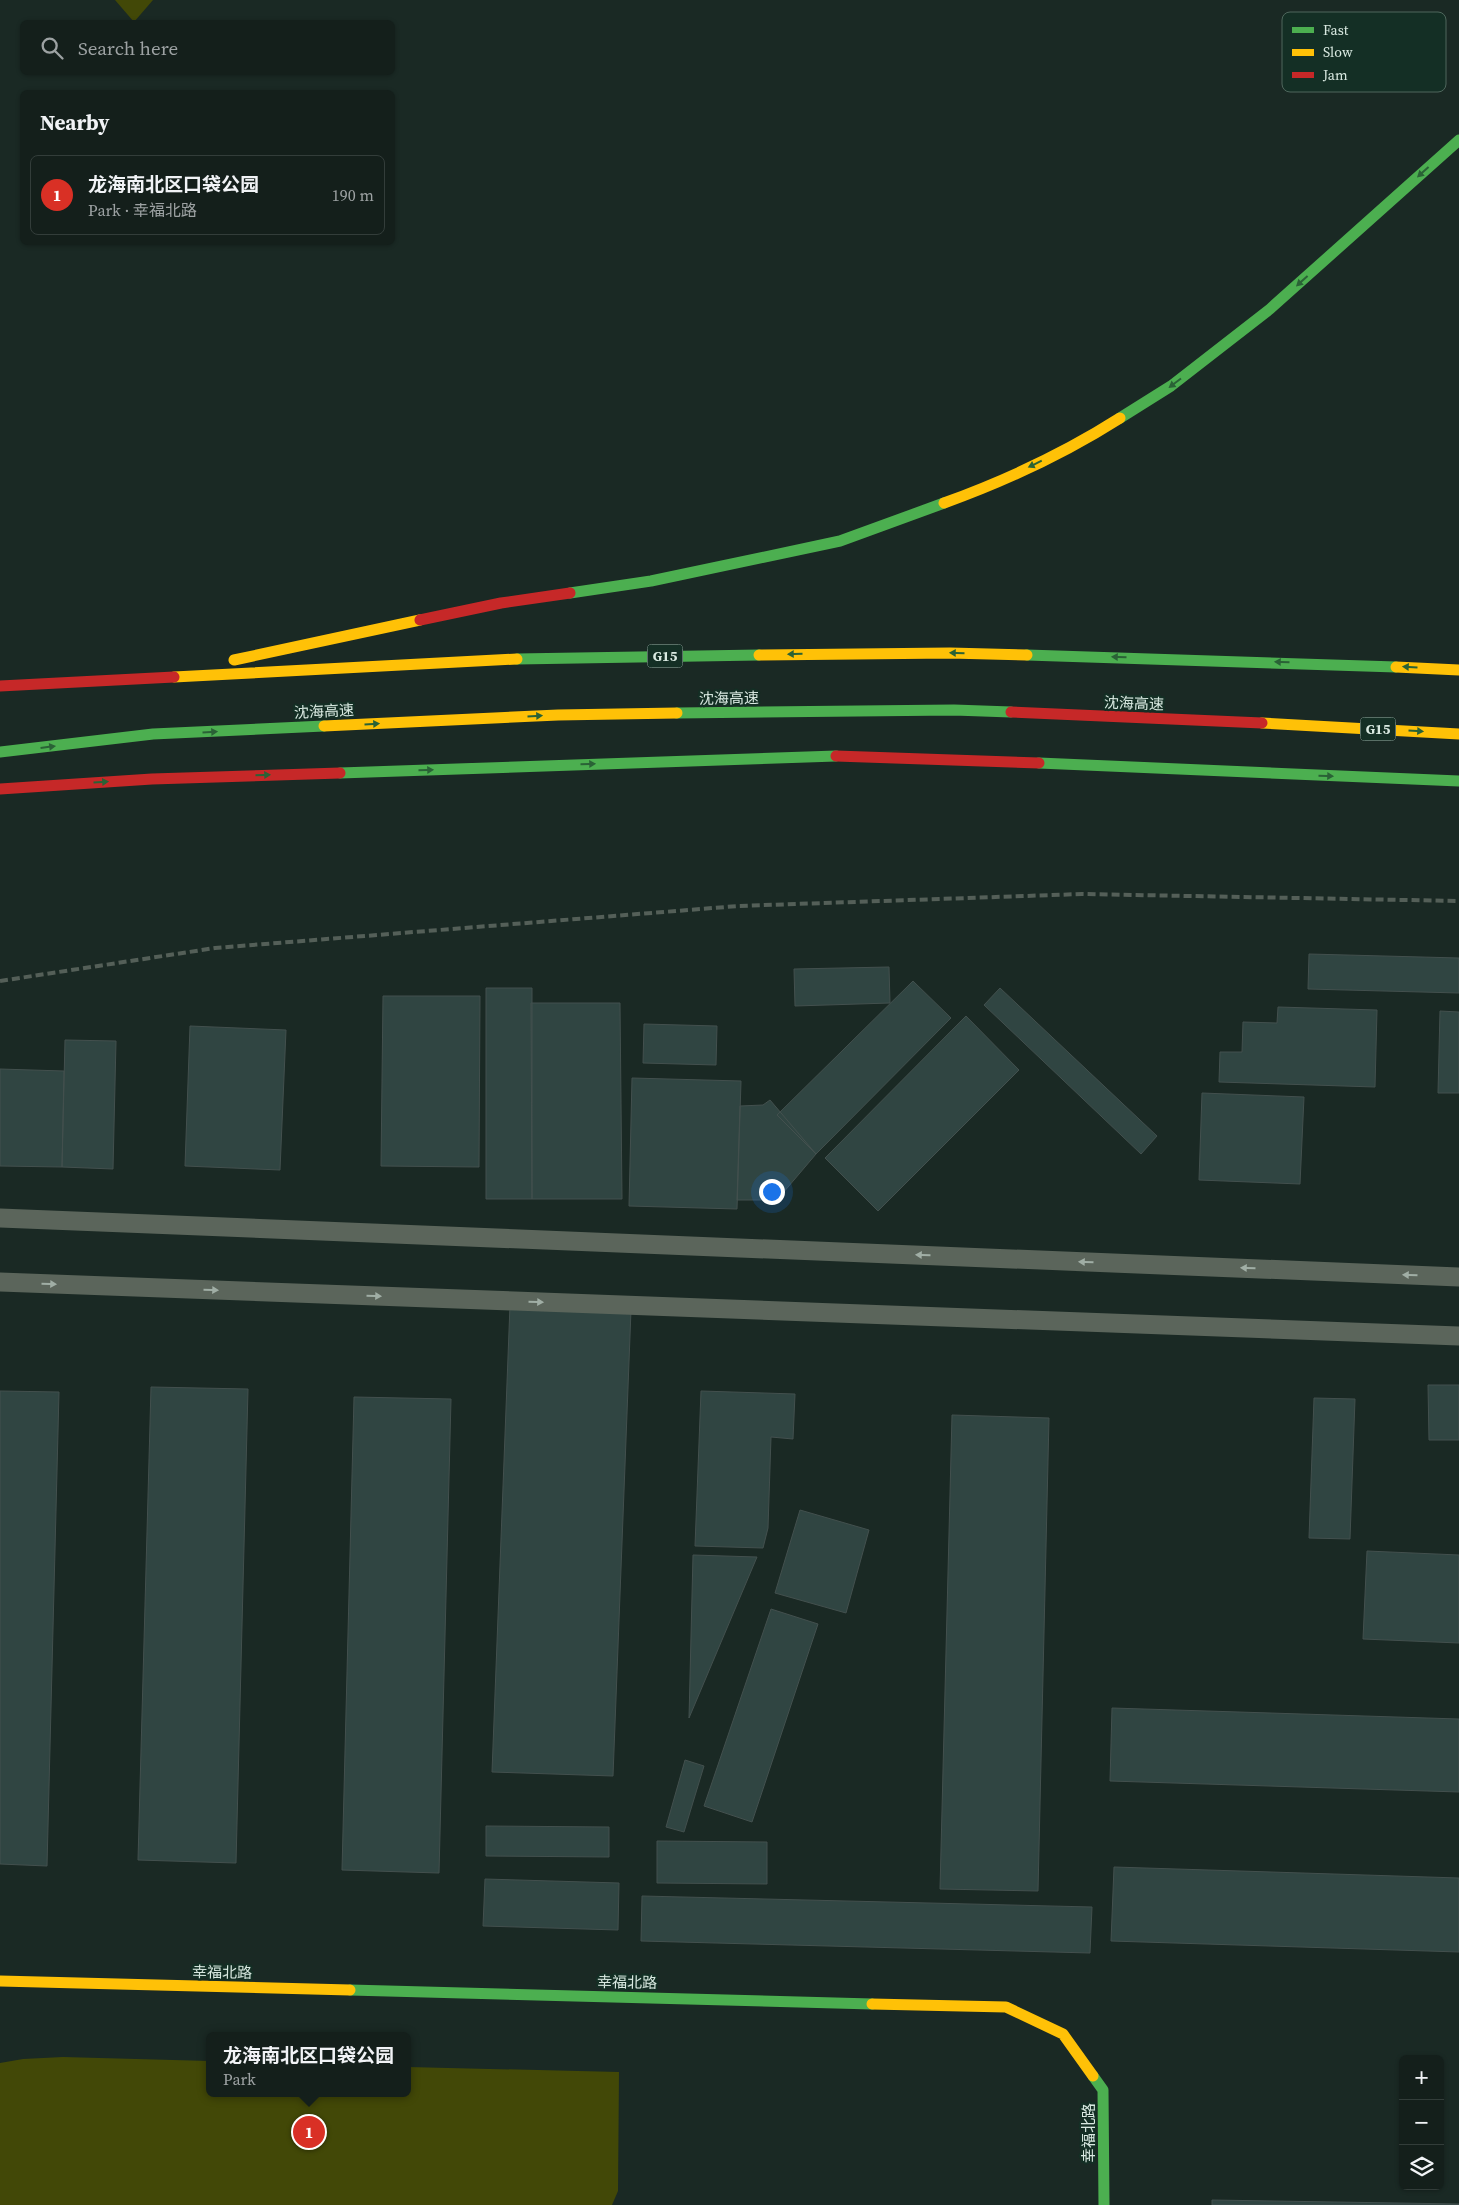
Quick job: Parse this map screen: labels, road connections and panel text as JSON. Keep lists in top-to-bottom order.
{
  "streets": {
    "main road": ["G15", "沈海高速", "幸福北路"]
  },
  "legend": ["Fast", "Slow", "Jam"],
  "page": {
    "search": "Search here",
    "heading": "Nearby",
    "list": [
      {
        "mark": "1",
        "name": "龙海南北区口袋公园",
        "note": "Park · 幸福北路",
        "value": "190 m"
      }
    ],
    "popup": ["龙海南北区口袋公园", "Park"],
    "map_buttons": ["+", "−"],
    "pins": "1"
  }
}
